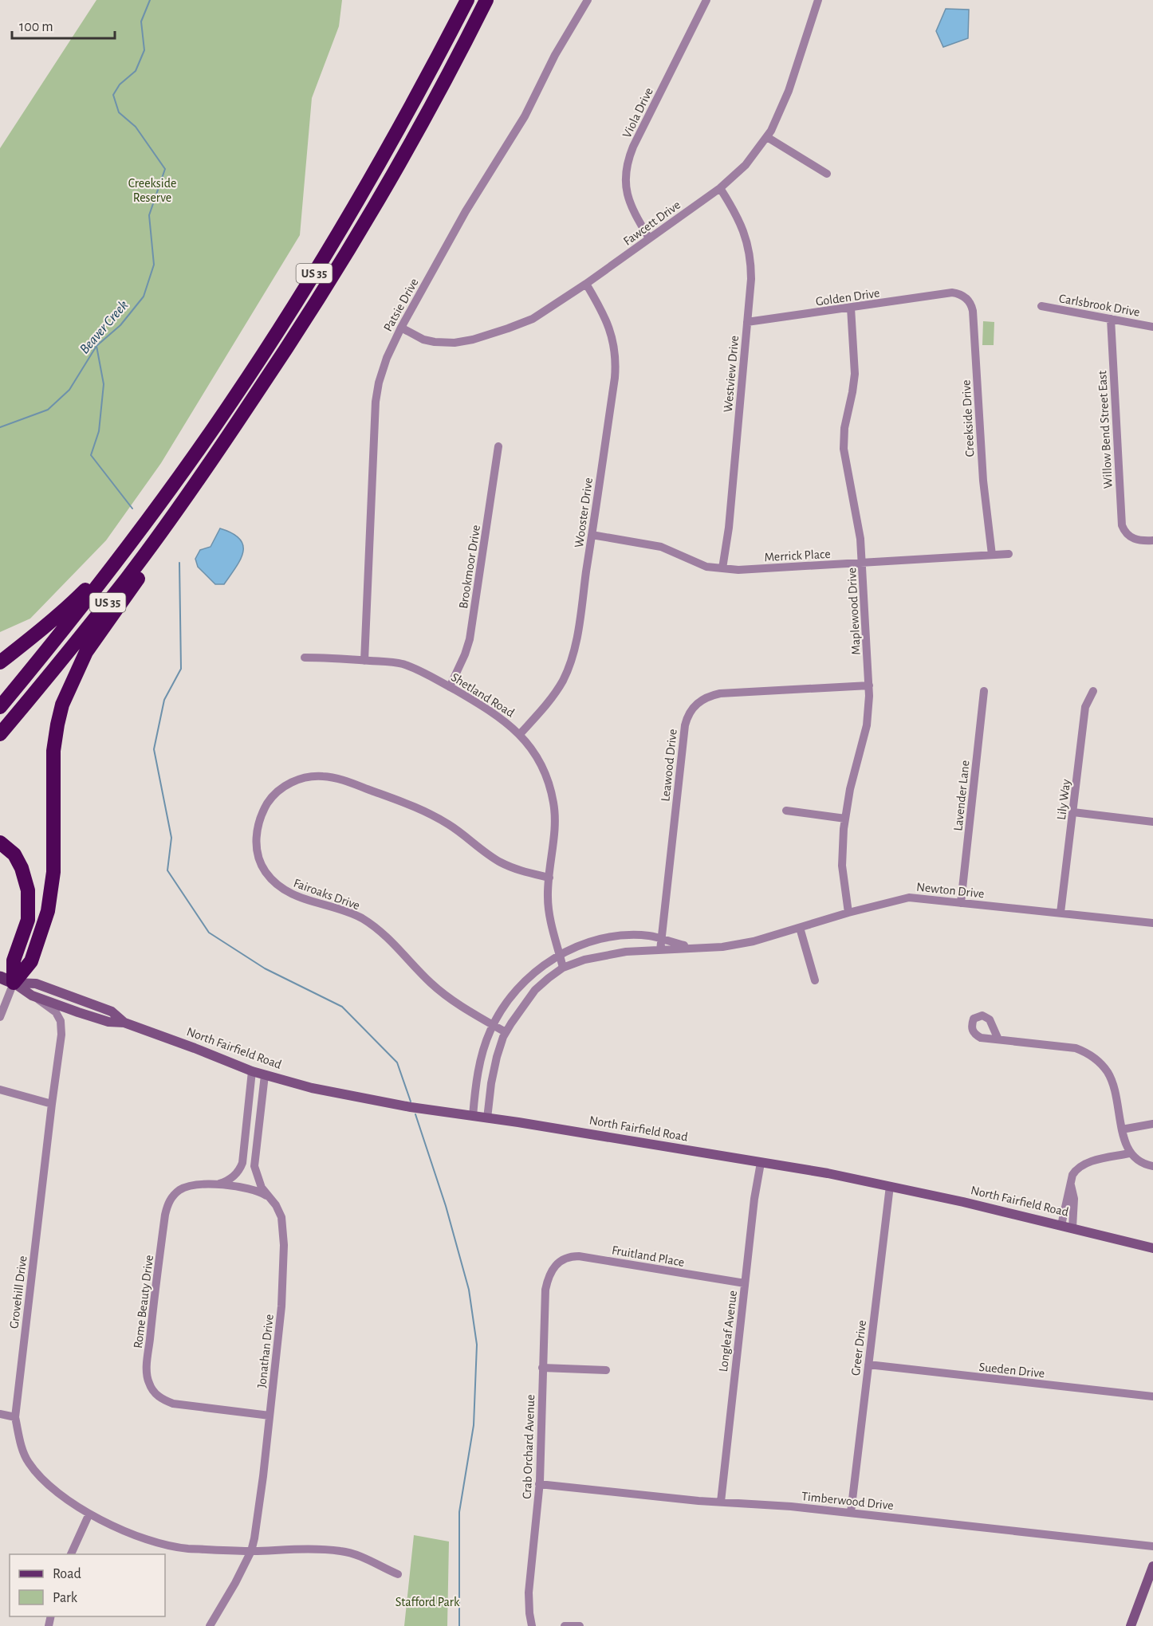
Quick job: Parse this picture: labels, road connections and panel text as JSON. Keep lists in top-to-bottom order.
{
  "streets": {
    "highway": ["US 35"],
    "main road": ["North Fairfield Road"],
    "street": [
      "Viola Drive",
      "Fawcett Drive",
      "Golden Drive",
      "Patsie Drive",
      "Carlsbrook Drive",
      "Westview Drive",
      "Creekside Drive",
      "Willow Bend Street East",
      "Wooster Drive",
      "Merrick Place",
      "Brookmoor Drive",
      "Maplewood Drive",
      "Shetland Road",
      "Leawood Drive",
      "Lavender Lane",
      "Lily Way",
      "Newton Drive",
      "Fairoaks Drive",
      "Fruitland Place",
      "Grovehill Drive",
      "Rome Beauty Drive",
      "Longleaf Avenue",
      "Greer Drive",
      "Jonathan Drive",
      "Sueden Drive",
      "Crab Orchard Avenue",
      "Timberwood Drive"
    ]
  },
  "crossings": [
    ["Viola Drive", "Fawcett Drive"],
    ["Fawcett Drive", "Patsie Drive"],
    ["Fawcett Drive", "Westview Drive"],
    ["Fawcett Drive", "Wooster Drive"],
    ["Golden Drive", "Westview Drive"],
    ["Golden Drive", "Creekside Drive"],
    ["Golden Drive", "Maplewood Drive"],
    ["Patsie Drive", "Shetland Road"],
    ["Carlsbrook Drive", "Willow Bend Street East"],
    ["Westview Drive", "Merrick Place"],
    ["Creekside Drive", "Merrick Place"],
    ["Wooster Drive", "Merrick Place"],
    ["Wooster Drive", "Shetland Road"],
    ["Merrick Place", "Maplewood Drive"],
    ["Brookmoor Drive", "Shetland Road"],
    ["Maplewood Drive", "Leawood Drive"],
    ["Maplewood Drive", "Newton Drive"],
    ["Shetland Road", "Newton Drive"],
    ["Shetland Road", "Fairoaks Drive"],
    ["Leawood Drive", "Newton Drive"],
    ["Lavender Lane", "Newton Drive"],
    ["Lily Way", "Newton Drive"],
    ["Newton Drive", "Fairoaks Drive"],
    ["Newton Drive", "North Fairfield Road"],
    ["North Fairfield Road", "Grovehill Drive"],
    ["North Fairfield Road", "Longleaf Avenue"],
    ["North Fairfield Road", "Greer Drive"],
    ["North Fairfield Road", "Jonathan Drive"],
    ["Fruitland Place", "Longleaf Avenue"],
    ["Fruitland Place", "Crab Orchard Avenue"],
    ["Grovehill Drive", "Jonathan Drive"],
    ["Rome Beauty Drive", "Jonathan Drive"],
    ["Longleaf Avenue", "Timberwood Drive"],
    ["Greer Drive", "Sueden Drive"],
    ["Greer Drive", "Timberwood Drive"],
    ["Crab Orchard Avenue", "Timberwood Drive"]
  ],
  "water": ["Beaver Creek"],
  "parks": ["Creekside Reserve", "Stafford Park"],
  "legend": ["Road", "Park"],
  "scale_bar": "100 m"
}
